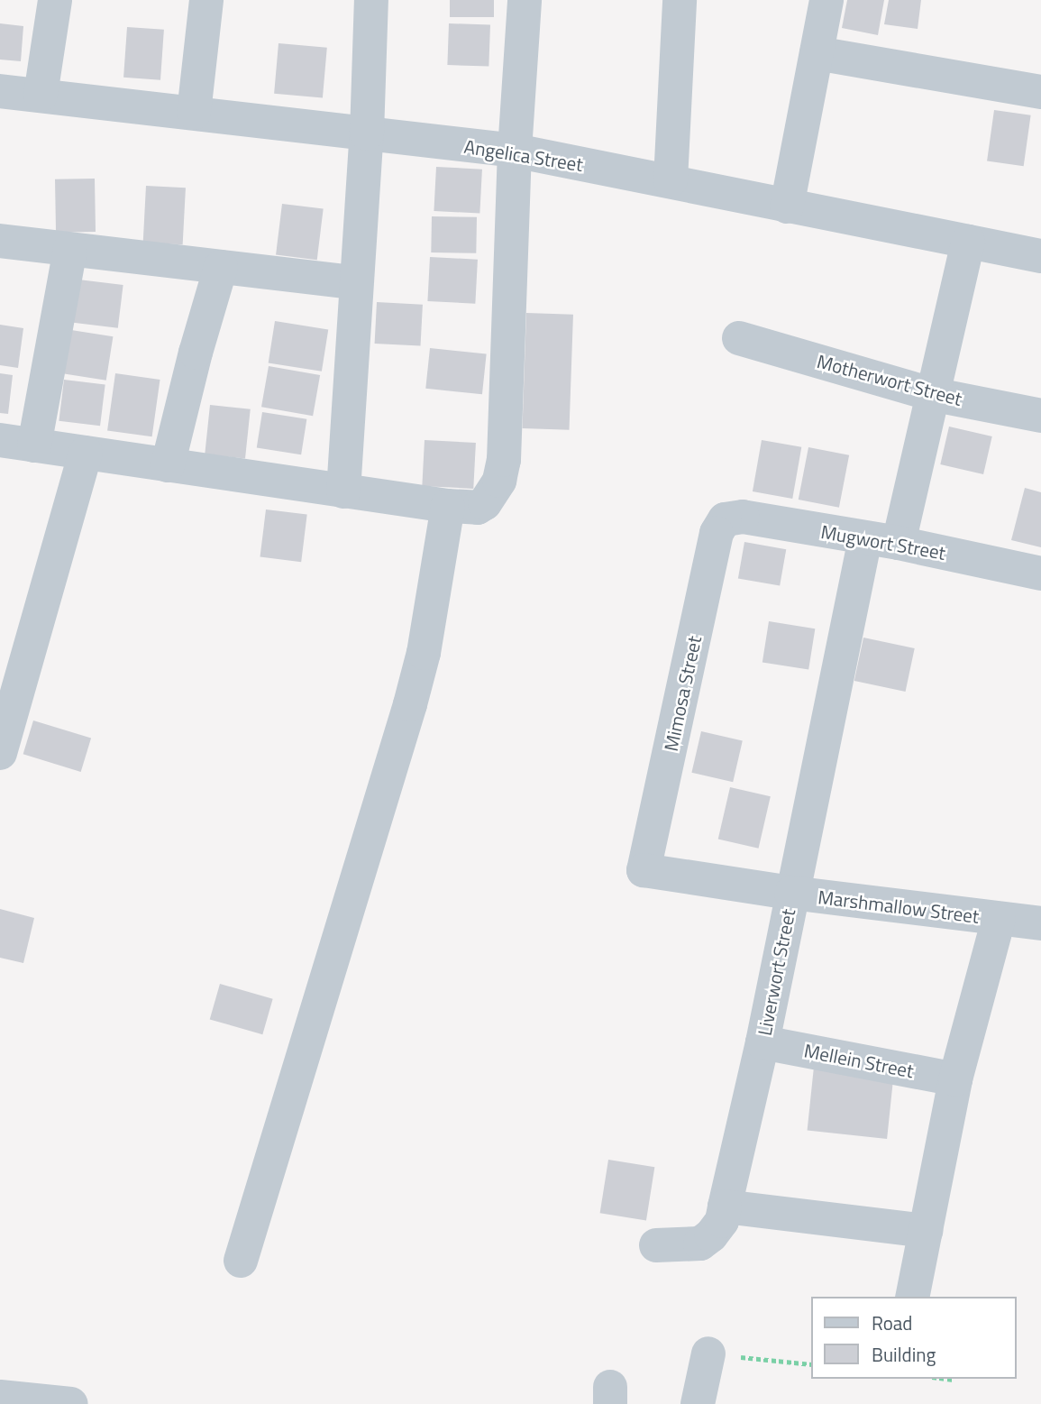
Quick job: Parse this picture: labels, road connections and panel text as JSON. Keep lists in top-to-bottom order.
{
  "streets": {
    "street": [
      "Angelica Street",
      "Motherwort Street",
      "Mugwort Street",
      "Mimosa Street",
      "Marshmallow Street",
      "Liverwort Street",
      "Mellein Street"
    ]
  },
  "crossings": [
    ["Angelica Street", "Liverwort Street"],
    ["Motherwort Street", "Liverwort Street"],
    ["Mugwort Street", "Mimosa Street"],
    ["Mugwort Street", "Liverwort Street"],
    ["Mimosa Street", "Marshmallow Street"],
    ["Marshmallow Street", "Liverwort Street"],
    ["Liverwort Street", "Mellein Street"]
  ],
  "legend": ["Road", "Building"]
}
